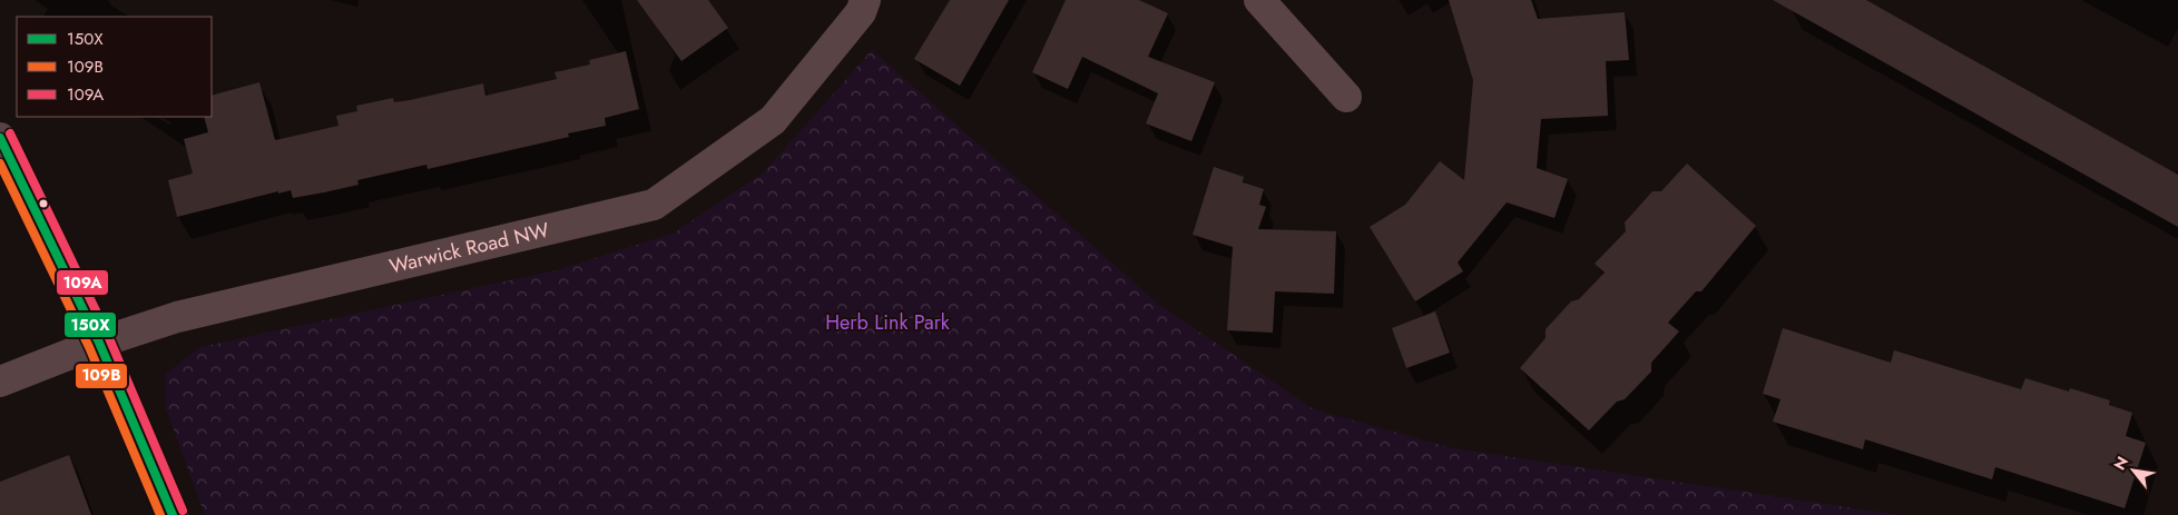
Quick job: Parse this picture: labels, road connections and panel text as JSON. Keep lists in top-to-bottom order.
{
  "streets": {
    "street": ["Warwick Road NW"]
  },
  "parks": ["Herb Link Park"],
  "lines": ["transit line 109A", "transit line 150X", "transit line 109B"],
  "legend": ["150X", "109B", "109A"],
  "north": "top left"
}
